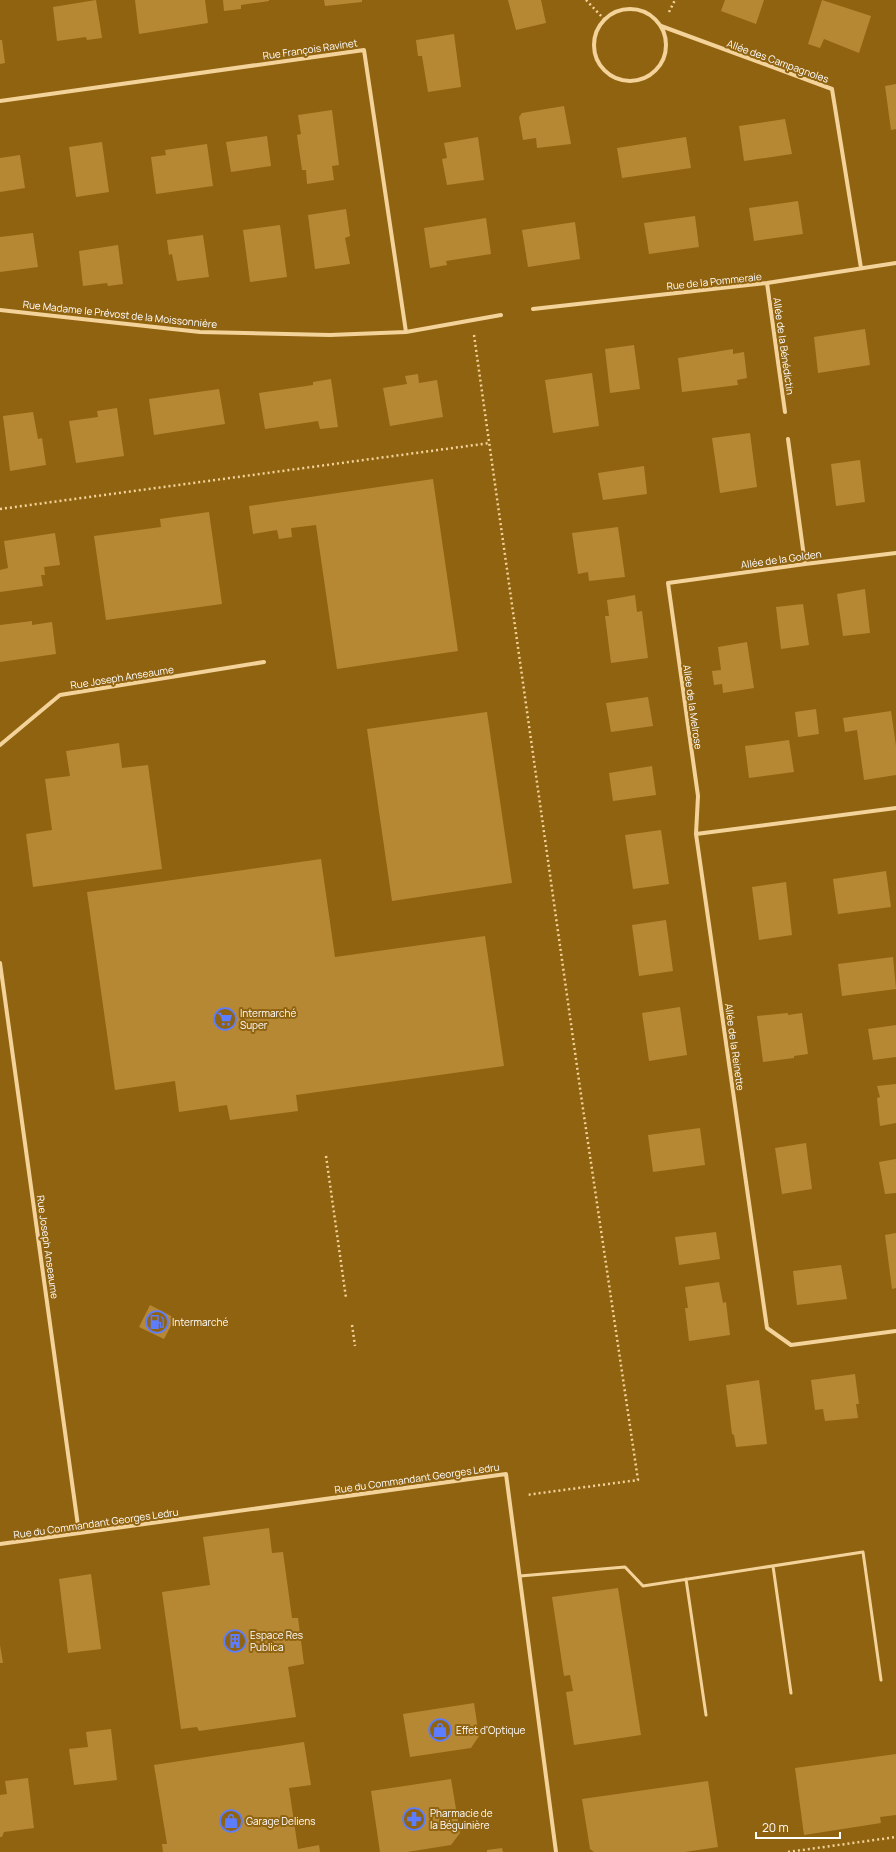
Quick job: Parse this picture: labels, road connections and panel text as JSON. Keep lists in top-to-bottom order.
{
  "streets": {
    "street": [
      "Rue François Ravinet",
      "Allée des Campagnoles",
      "Rue de la Pommeraie",
      "Rue Madame le Prévost de la Moissonnière",
      "Allée de la Bénédictin",
      "Allée de la Golden",
      "Rue Joseph Anseaume",
      "Allée de la Melrose",
      "Allée de la Reinette",
      "Rue du Commandant Georges Ledru"
    ]
  },
  "crossings": [
    ["Rue François Ravinet", "Rue Madame le Prévost de la Moissonnière"],
    ["Allée des Campagnoles", "Rue de la Pommeraie"],
    ["Rue de la Pommeraie", "Allée de la Bénédictin"],
    ["Allée de la Golden", "Allée de la Melrose"],
    ["Rue Joseph Anseaume", "Rue du Commandant Georges Ledru"],
    ["Allée de la Melrose", "Allée de la Reinette"]
  ],
  "places": {
    "supermarket": ["Intermarché Super"],
    "fuel station": ["Intermarché"],
    "building": ["Espace Res Publica"],
    "shop": ["Effet d'Optique", "Garage Deliens"],
    "pharmacy": ["Pharmacie de la Béguinière"]
  },
  "scale_bar": "20 m"
}
